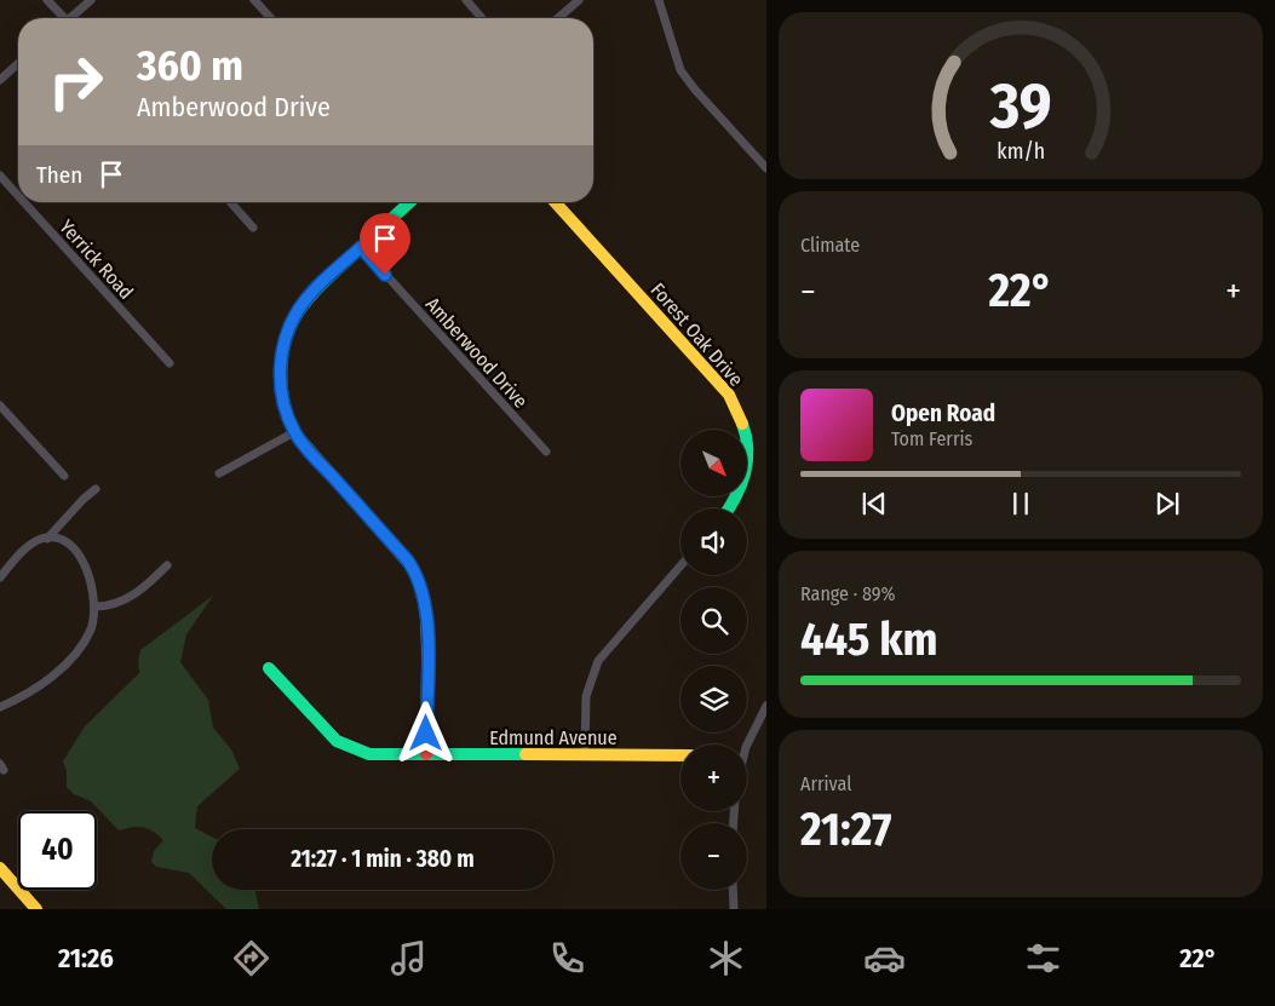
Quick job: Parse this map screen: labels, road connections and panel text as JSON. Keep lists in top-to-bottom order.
{
  "streets": {
    "street": [
      "Yerrick Road",
      "Forest Oak Drive",
      "Amberwood Drive",
      "Edmund Avenue"
    ]
  },
  "north": "bottom right",
  "page": {
    "turn": ["360 m", "Amberwood Drive"],
    "then": "Then",
    "tile": [
      "Climate",
      ["Range · 89%", "445 km"],
      ["Arrival", "21:27"]
    ],
    "heat": ["−", "22°", "+"],
    "song": ["Open Road", "Tom Ferris"],
    "map_buttons": ["+", "−"],
    "limit": "40",
    "trip": "21:27 · 1 min · 380 m",
    "tabs": ["21:26", "22°"],
    "gauge": ["39", "km/h"]
  }
}
